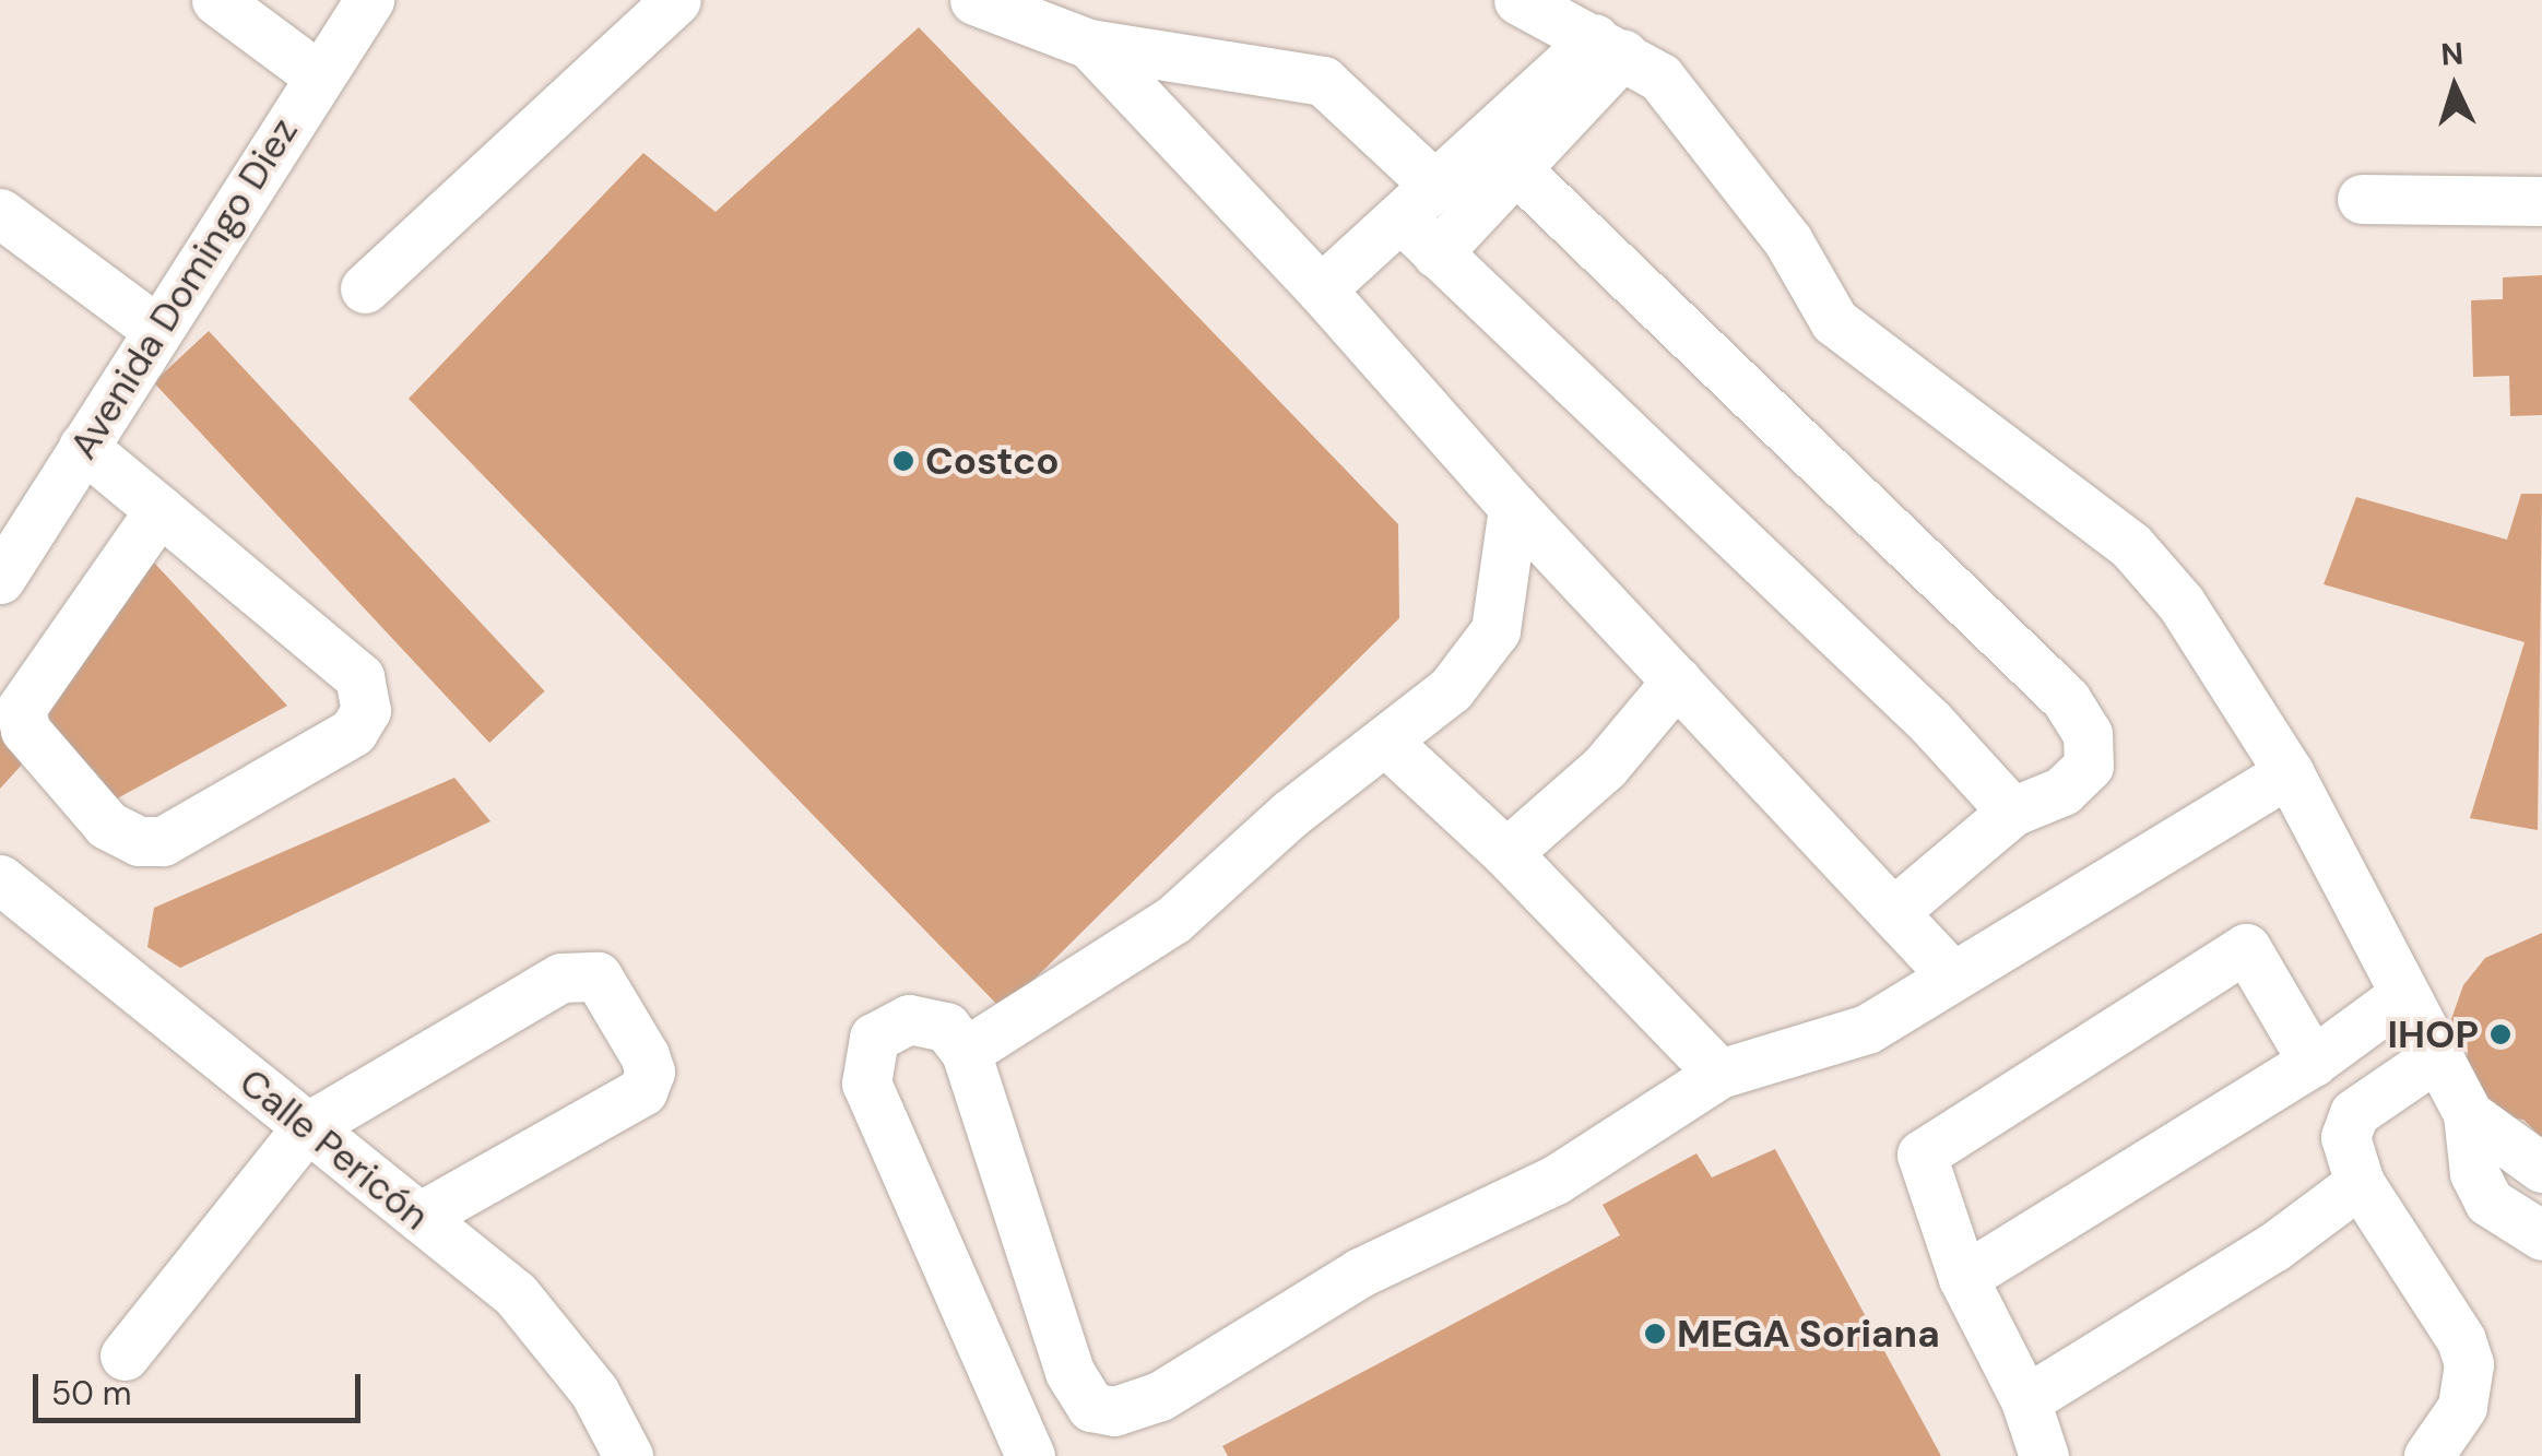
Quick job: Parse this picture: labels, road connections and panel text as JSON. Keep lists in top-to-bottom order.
{
  "streets": {
    "street": ["Avenida Domingo Diez", "Calle Pericón"]
  },
  "places": ["Costco", "IHOP", "MEGA Soriana"],
  "scale_bar": "50 m",
  "north": "top"
}
